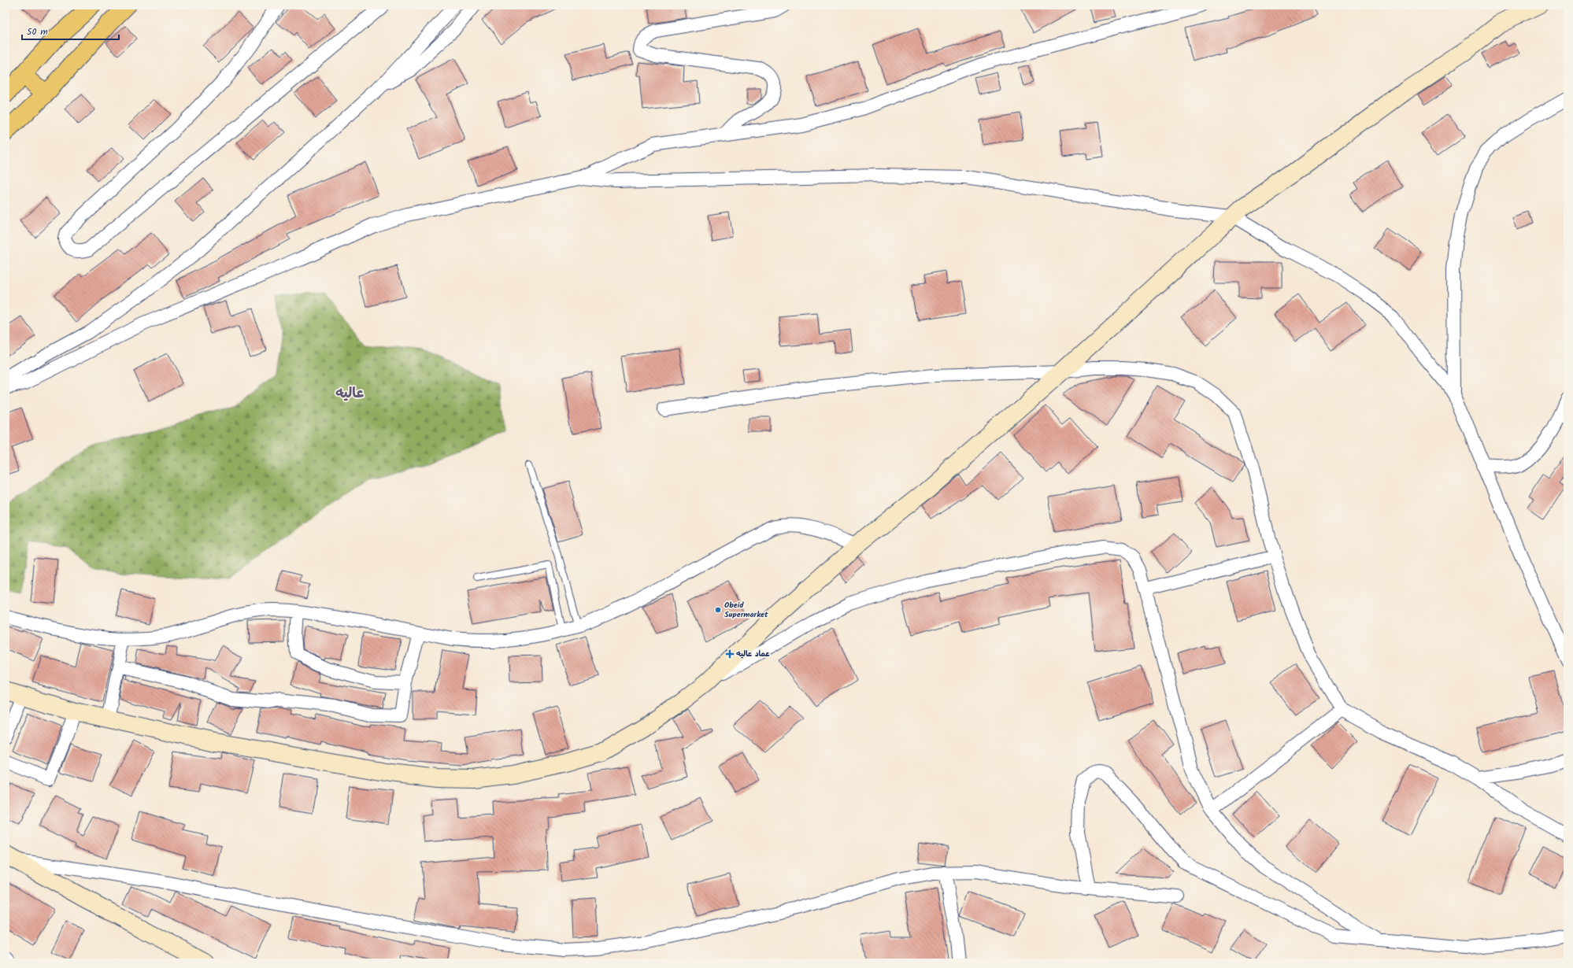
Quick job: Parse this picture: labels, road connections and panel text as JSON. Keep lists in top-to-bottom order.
{
  "districts": ["عاليه"],
  "places": {
    "other": ["Obeid Supermarket"],
    "health": ["عماد عاليه"]
  },
  "scale_bar": "50 m"
}
